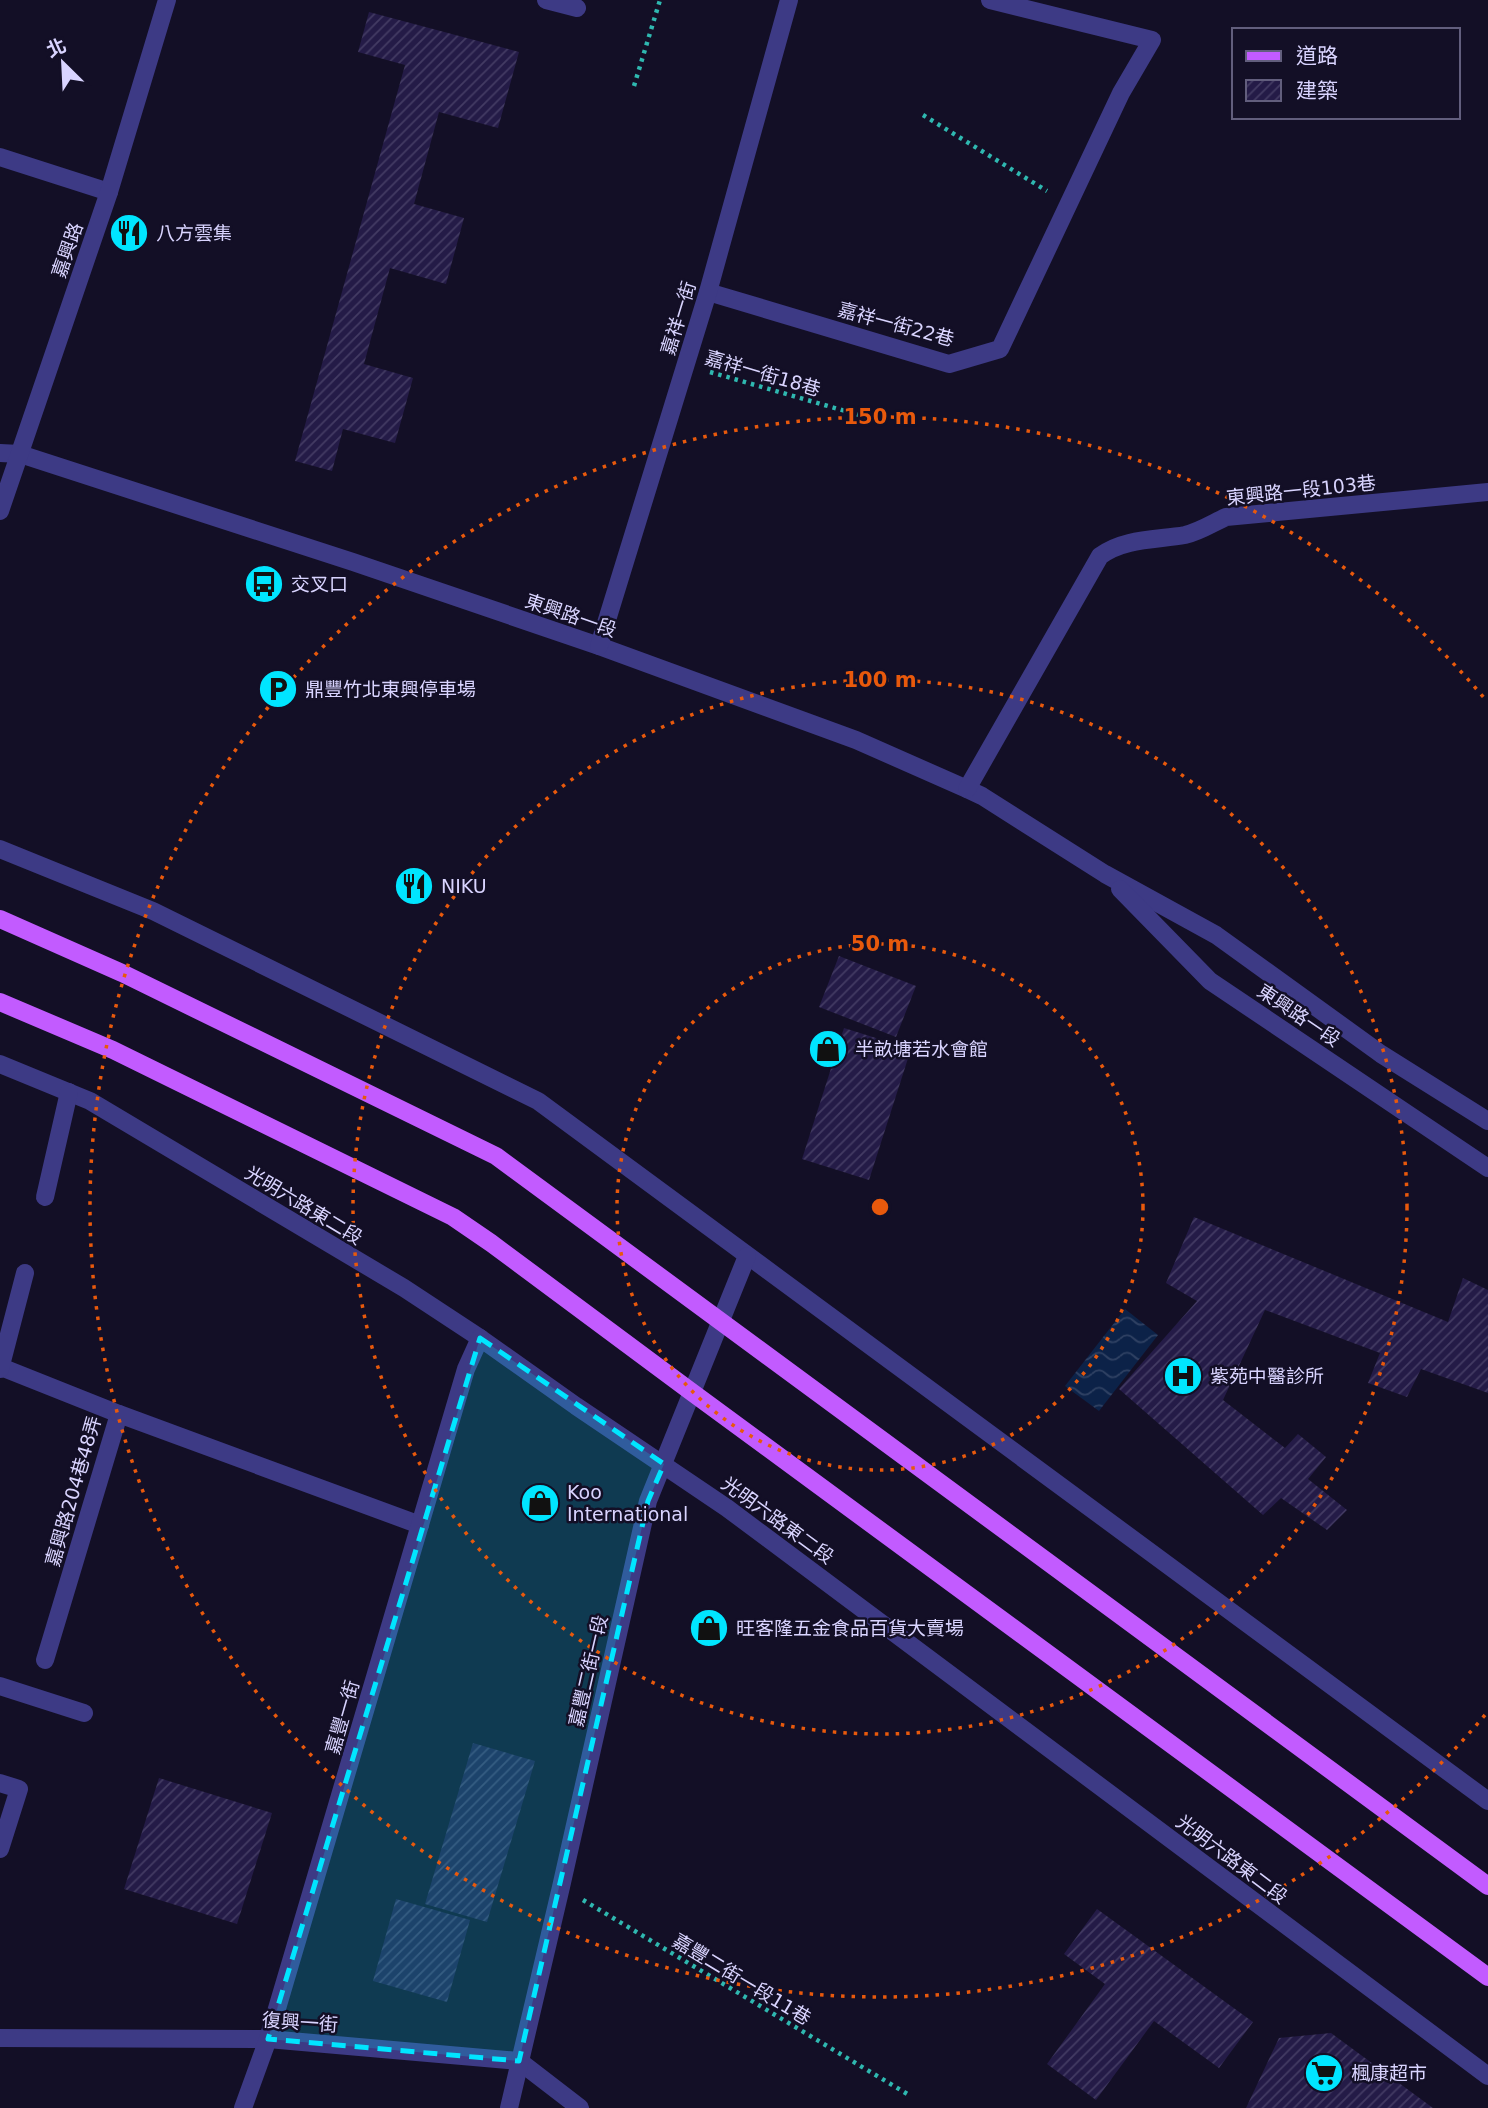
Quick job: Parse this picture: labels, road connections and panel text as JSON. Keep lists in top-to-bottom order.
{
  "streets": {
    "street": [
      "嘉興路",
      "嘉祥一街",
      "嘉祥一街22巷",
      "東興路一段103巷",
      "東興路一段",
      "光明六路東二段",
      "嘉興路204巷48弄",
      "嘉豐二街一段",
      "嘉豐一街",
      "復興一街"
    ],
    "path": ["嘉祥一街18巷", "嘉豐二街一段11巷"]
  },
  "crossings": [
    ["嘉興路", "東興路一段"],
    ["嘉祥一街", "嘉祥一街22巷"],
    ["嘉祥一街", "嘉祥一街18巷"],
    ["嘉祥一街", "東興路一段"],
    ["東興路一段103巷", "東興路一段"],
    ["光明六路東二段", "嘉豐二街一段"],
    ["光明六路東二段", "嘉豐一街"],
    ["嘉豐二街一段", "嘉豐二街一段11巷"],
    ["嘉豐二街一段", "復興一街"],
    ["嘉豐一街", "復興一街"]
  ],
  "places": {
    "restaurant": ["八方雲集", "NIKU"],
    "bus stop": ["交叉口"],
    "parking": ["鼎豐竹北東興停車場"],
    "shop": ["半畝塘若水會館", "Koo International", "旺客隆五金食品百貨大賣場"],
    "hospital": ["紫苑中醫診所"],
    "supermarket": ["楓康超市"]
  },
  "legend": ["道路", "建築"],
  "north": "top left",
  "rings": ["150 m", "100 m", "50 m"]
}
